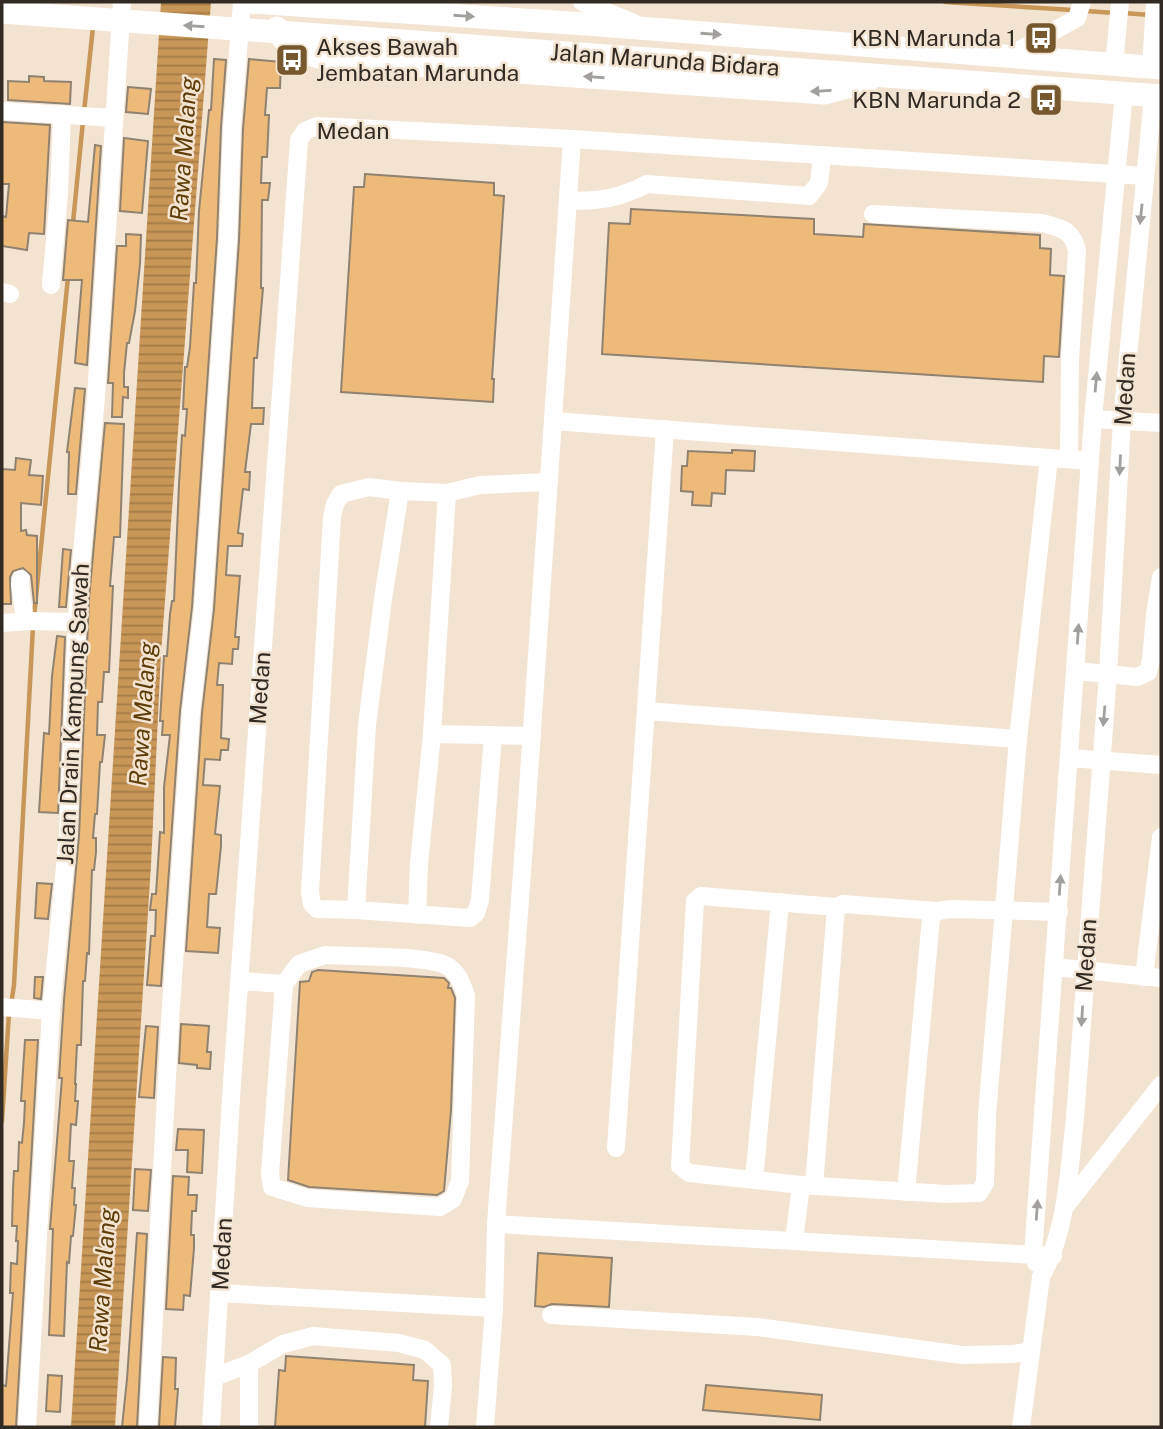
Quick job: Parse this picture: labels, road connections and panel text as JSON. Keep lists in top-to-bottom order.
{
  "streets": {
    "main road": ["Jalan Marunda Bidara"],
    "street": ["Medan", "Jalan Drain Kampung Sawah"]
  },
  "crossings": [
    ["Jalan Marunda Bidara", "Medan"]
  ],
  "water": ["Rawa Malang"],
  "places": {
    "bus stop": ["KBN Marunda 1", "Akses Bawah Jembatan Marunda", "KBN Marunda 2"]
  }
}
